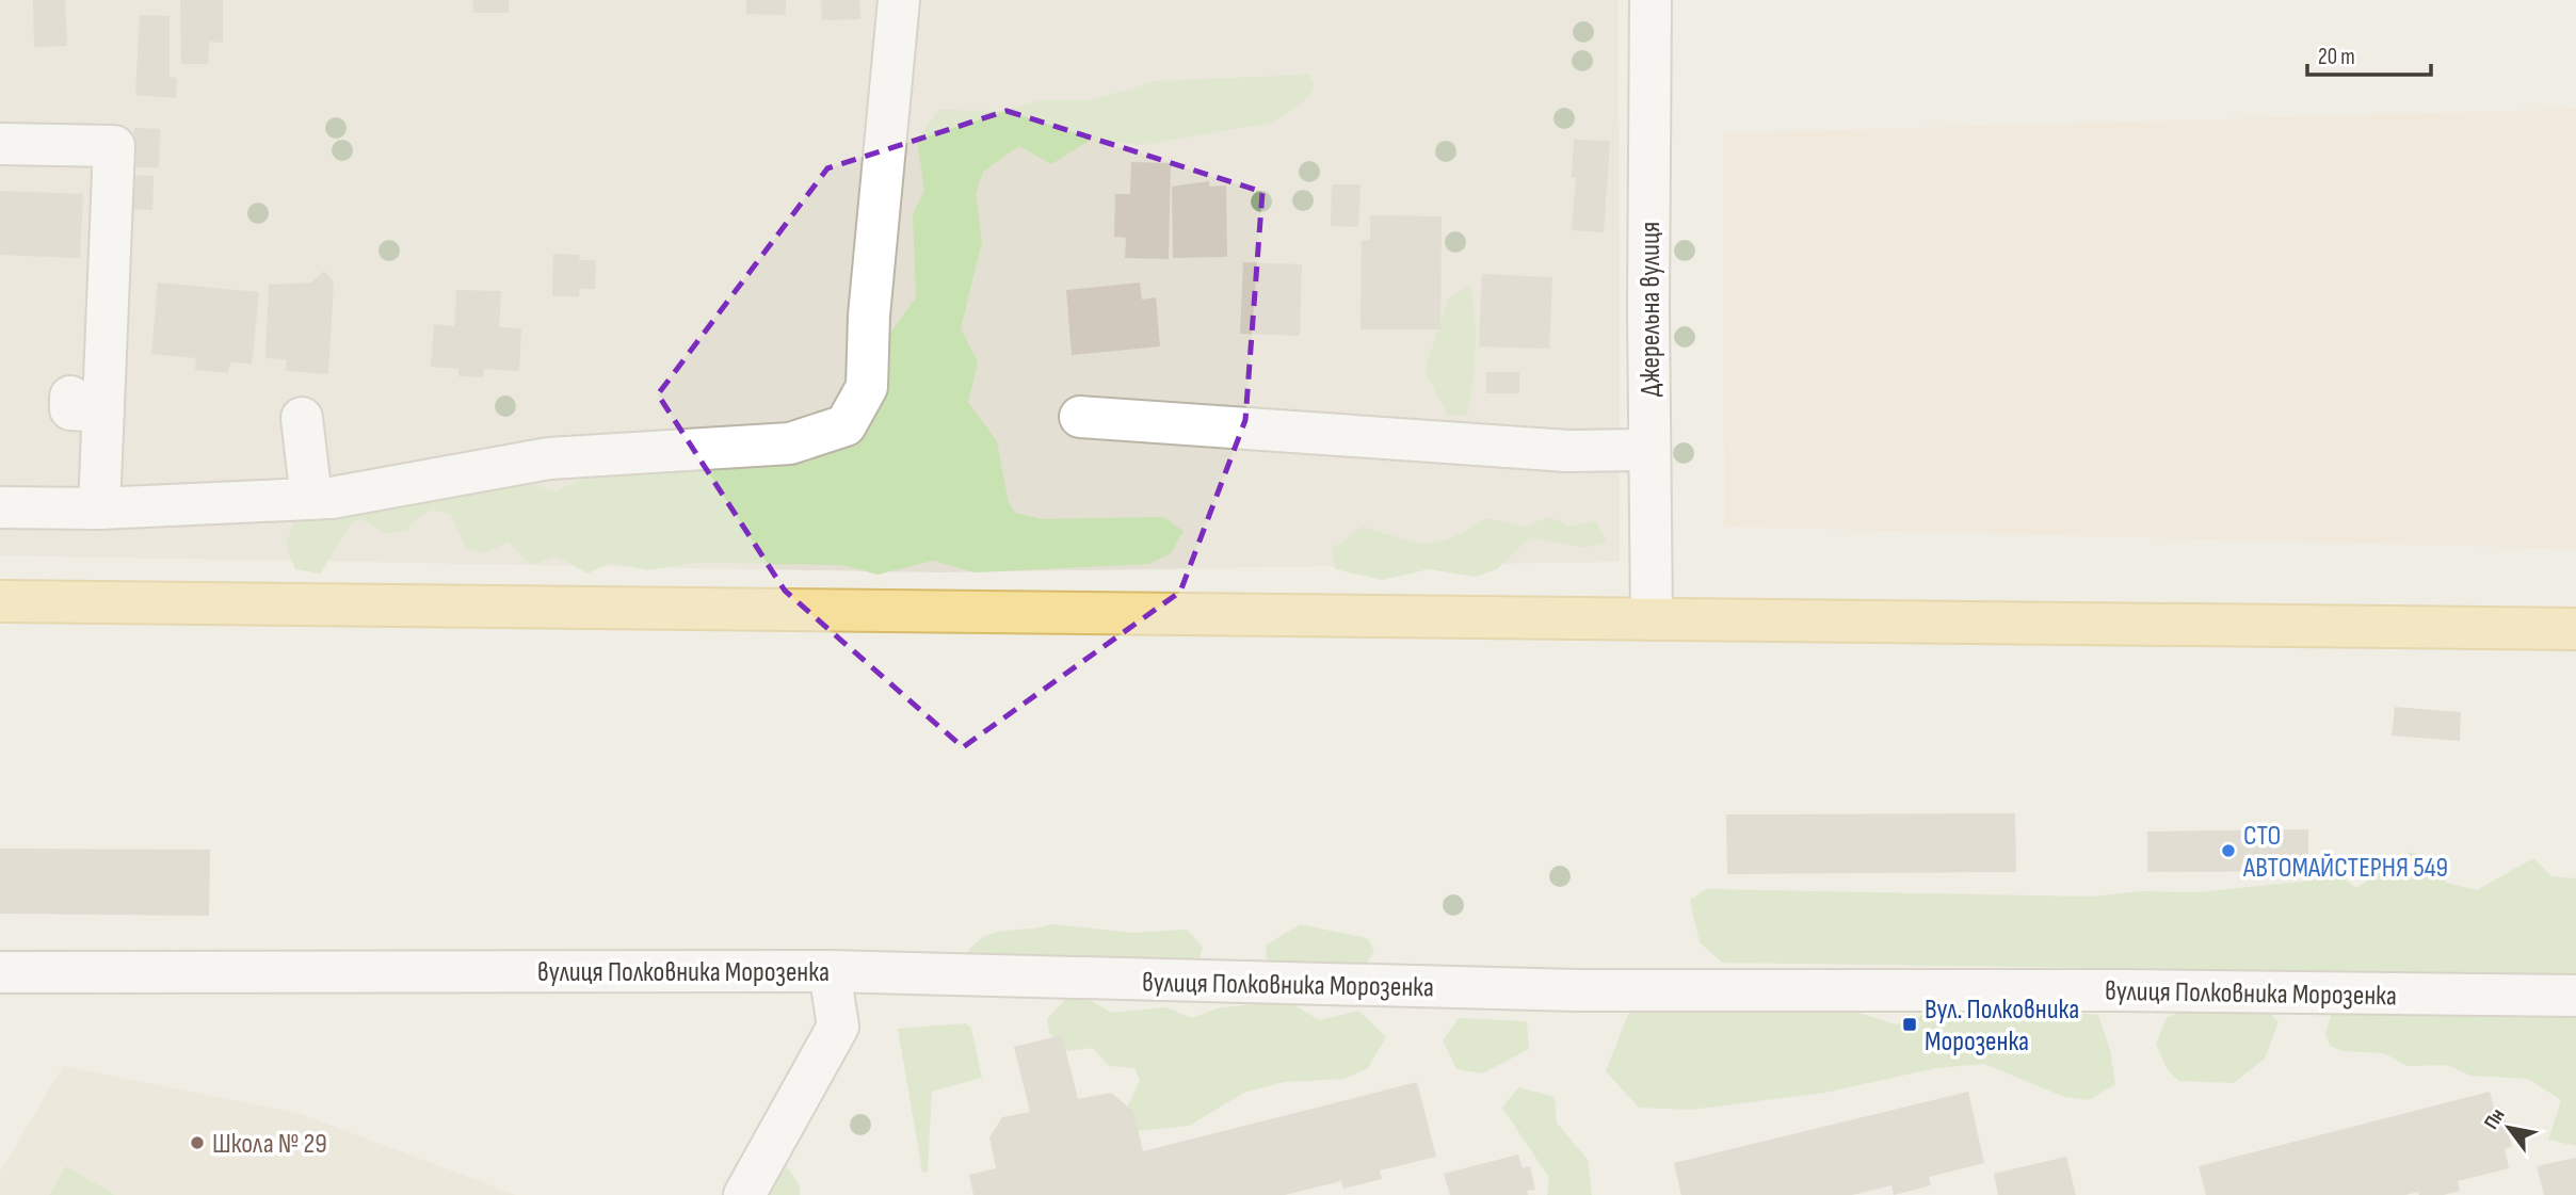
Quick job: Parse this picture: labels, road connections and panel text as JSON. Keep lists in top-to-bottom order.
{
  "streets": {
    "street": ["Джерельна вулиця", "вулиця Полковника Морозенка"]
  },
  "places": {
    "other": ["СТО АВТОМАЙСТЕРНЯ 549", "Школа № 29"],
    "transit": ["Вул. Полковника Морозенка"]
  },
  "scale_bar": "20 m",
  "north": "top left"
}
